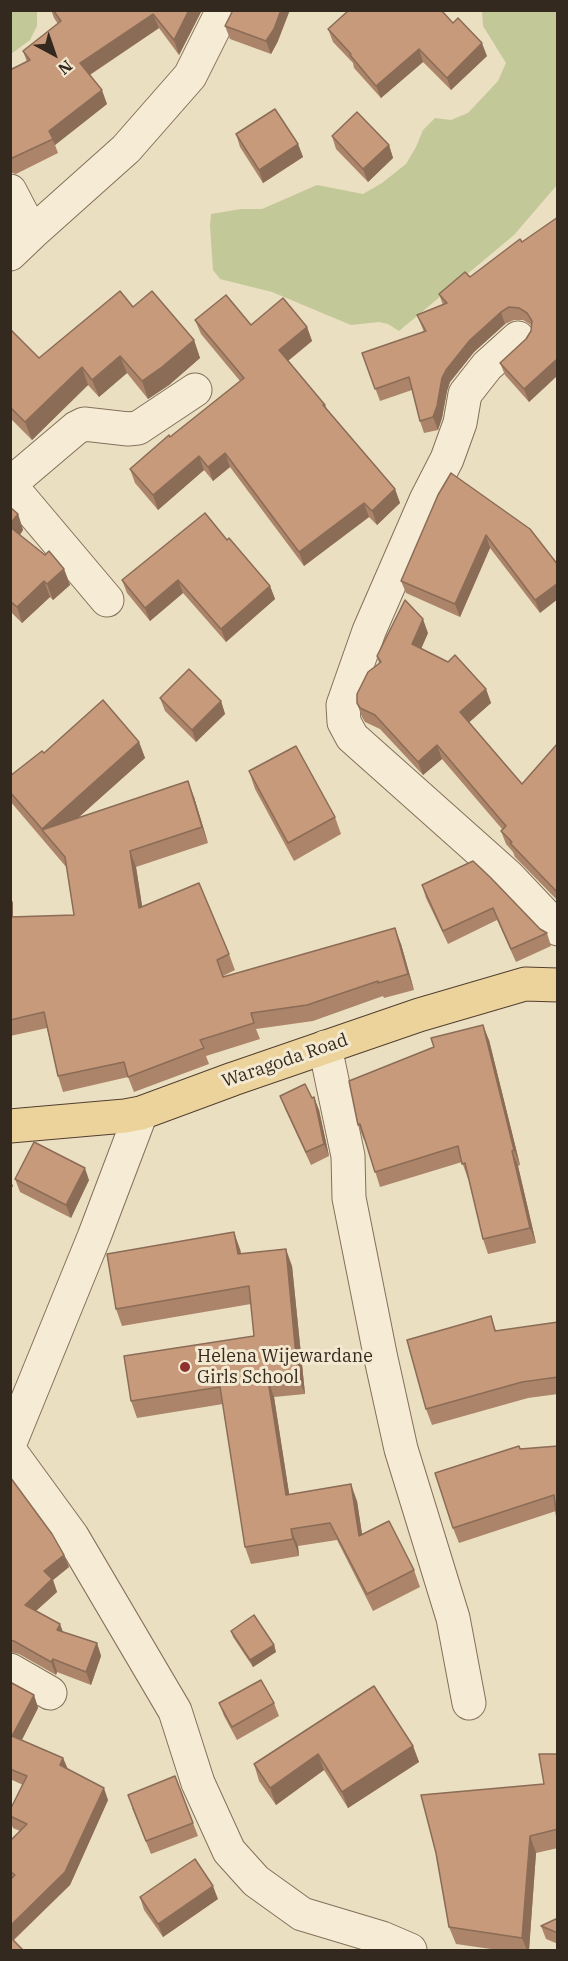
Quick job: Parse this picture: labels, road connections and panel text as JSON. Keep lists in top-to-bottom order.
{
  "streets": {
    "main road": ["Waragoda Road"]
  },
  "places": ["Helena Wijewardane Girls School"],
  "north": "bottom right"
}
